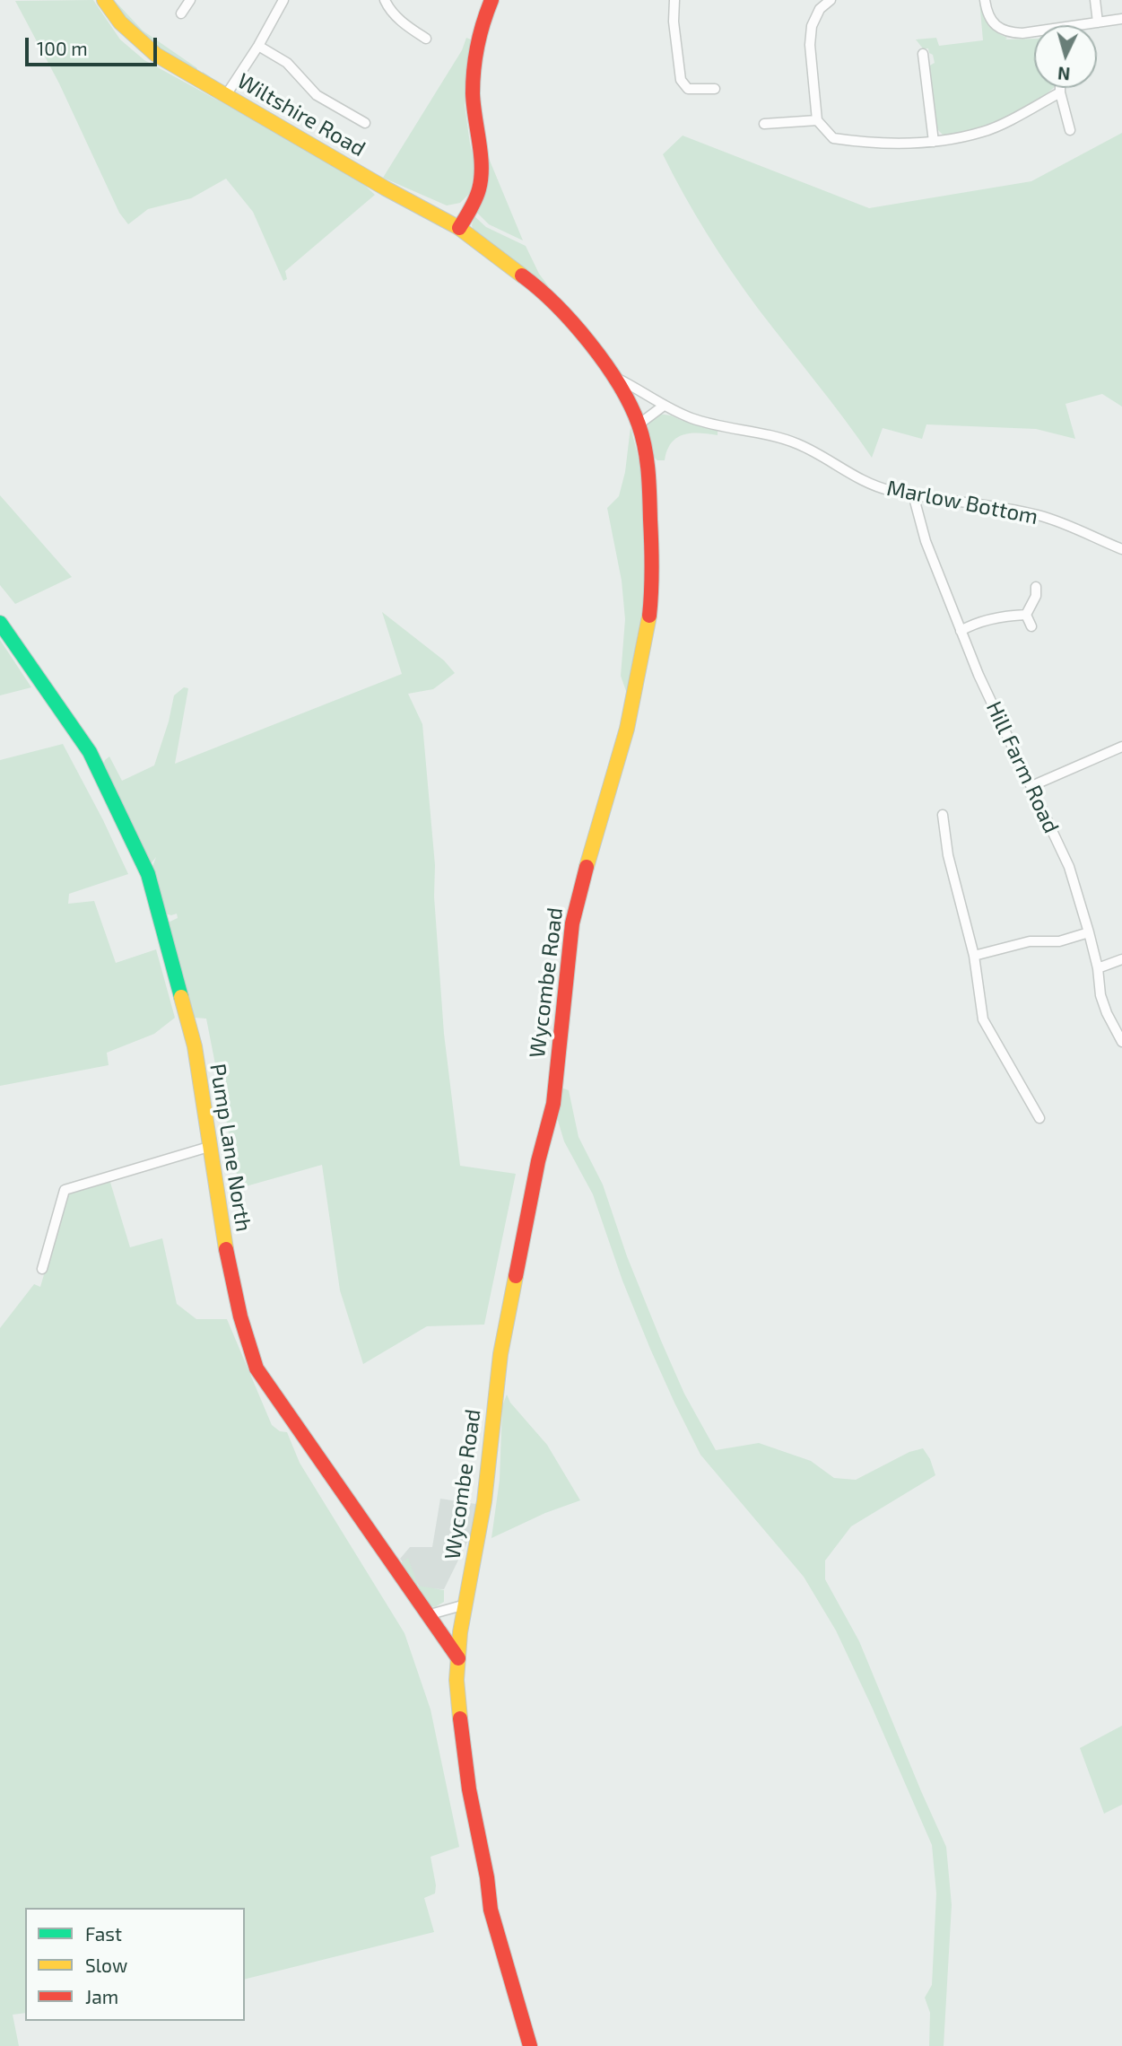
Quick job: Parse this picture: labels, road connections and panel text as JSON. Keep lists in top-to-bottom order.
{
  "streets": {
    "street": [
      "Wiltshire Road",
      "Marlow Bottom",
      "Hill Farm Road",
      "Wycombe Road",
      "Pump Lane North"
    ]
  },
  "crossings": [
    ["Wiltshire Road", "Wycombe Road"],
    ["Marlow Bottom", "Hill Farm Road"],
    ["Marlow Bottom", "Wycombe Road"],
    ["Wycombe Road", "Pump Lane North"]
  ],
  "legend": ["Fast", "Slow", "Jam"],
  "scale_bar": "100 m",
  "north": "bottom"
}
